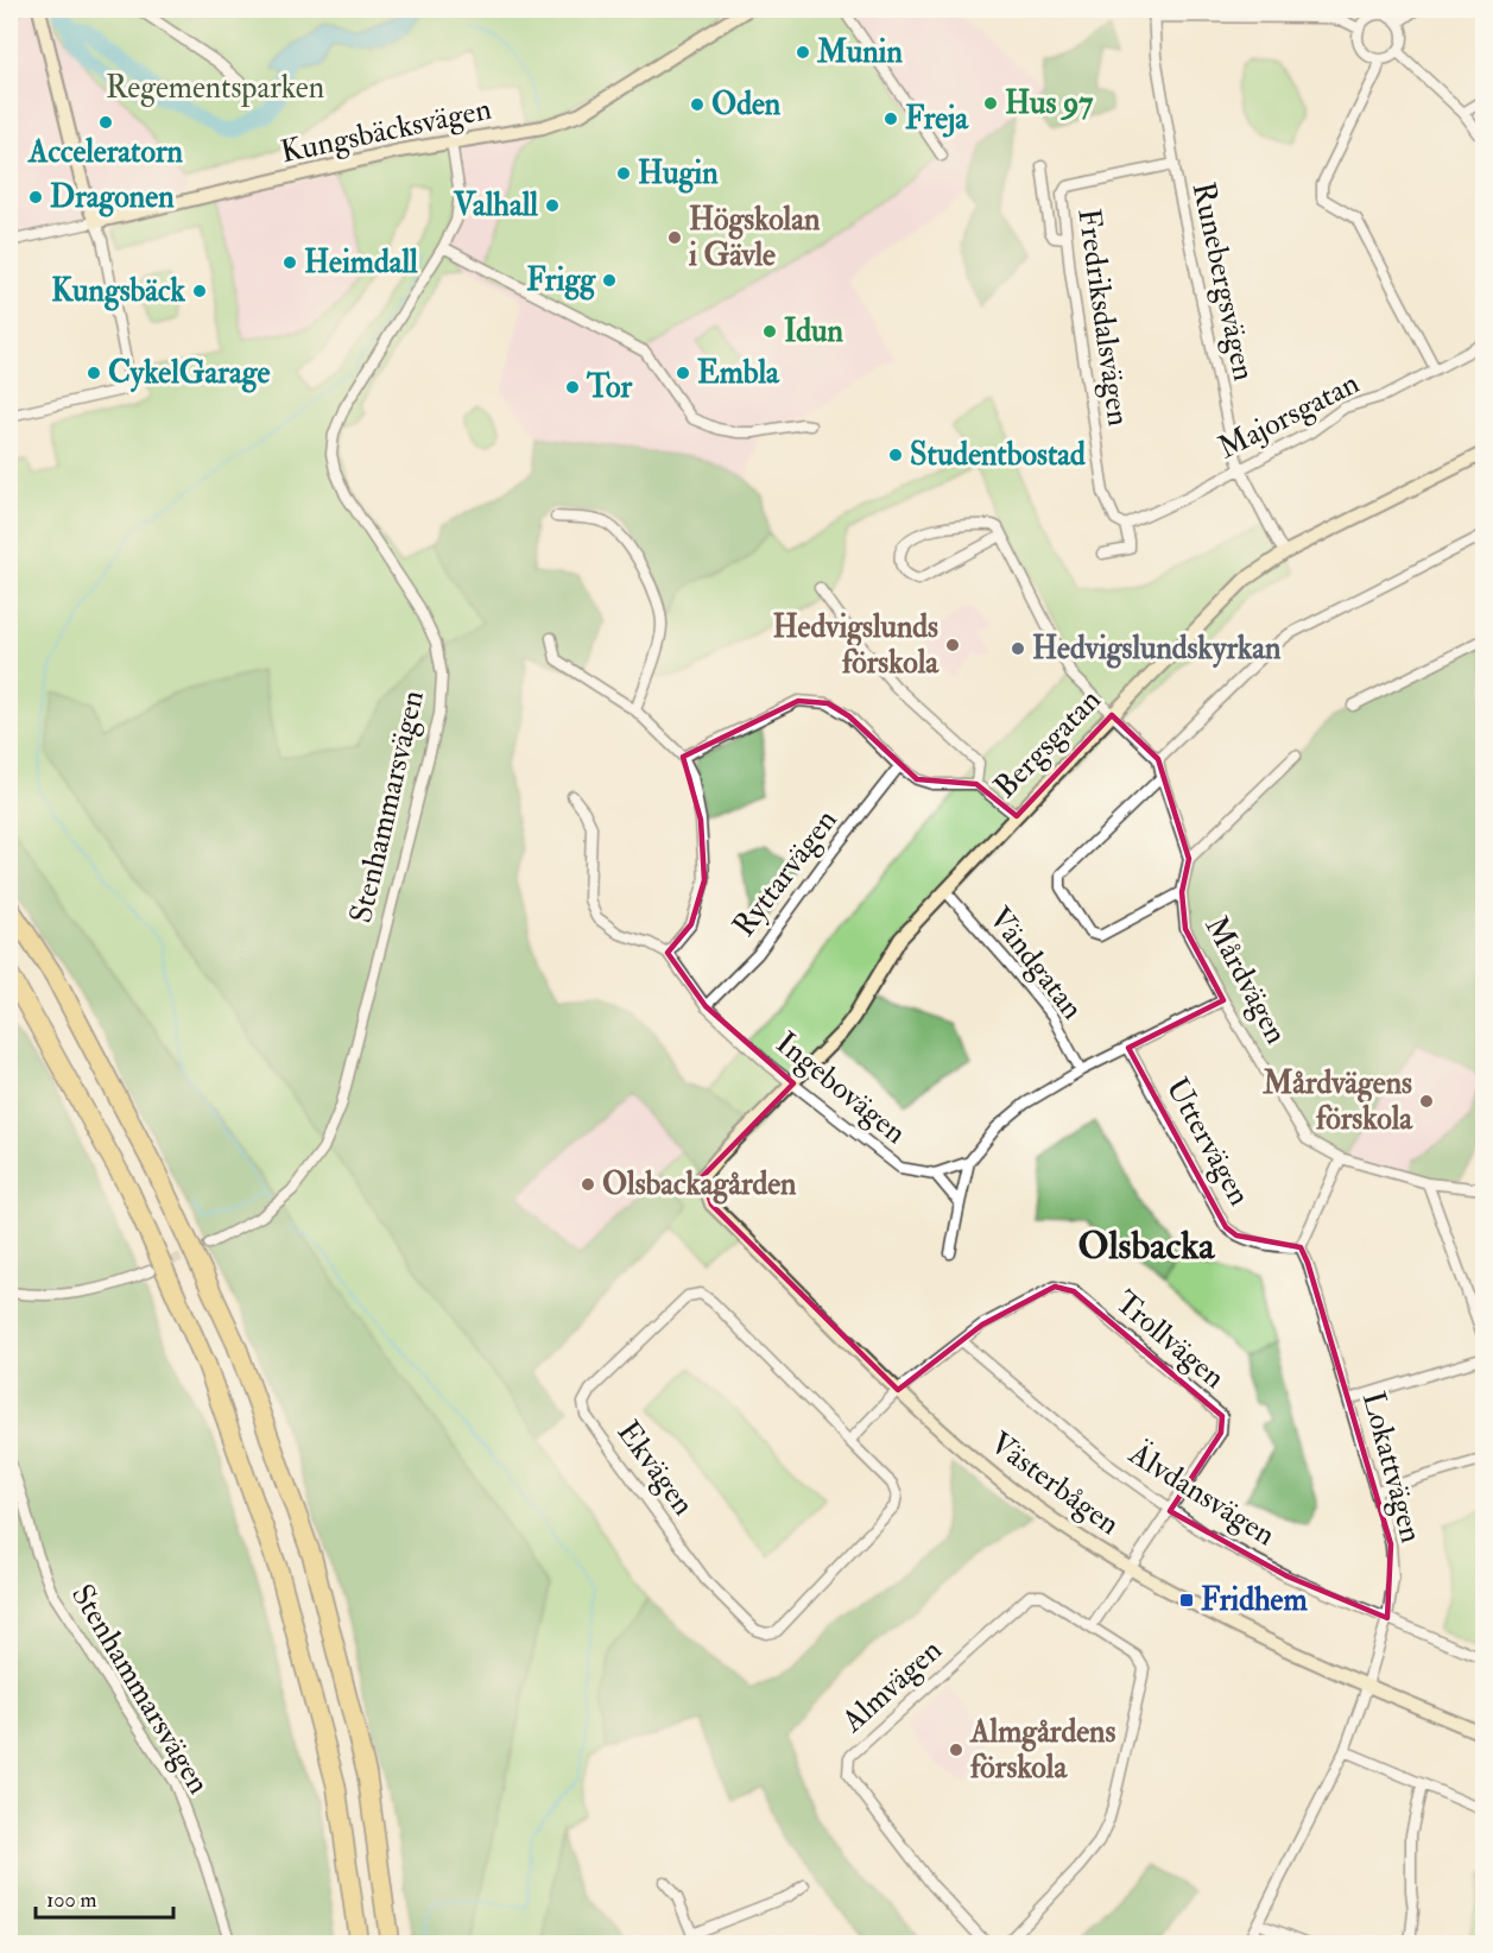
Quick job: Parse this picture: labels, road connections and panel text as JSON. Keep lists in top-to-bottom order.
{
  "streets": {
    "street": [
      "Kungsbäcksvägen",
      "Runebergsvägen",
      "Fredriksdalsvägen",
      "Majorsgatan",
      "Bergsgatan",
      "Stenhammarsvägen",
      "Ryttarvägen",
      "Vändgatan",
      "Mårdvägen",
      "Ingebovägen",
      "Uttervägen",
      "Trollvägen",
      "Lokattvägen",
      "Ekvägen",
      "Västerbågen",
      "Älvdansvägen",
      "Almvägen"
    ]
  },
  "crossings": [
    ["Kungsbäcksvägen", "Stenhammarsvägen"],
    ["Runebergsvägen", "Fredriksdalsvägen"],
    ["Runebergsvägen", "Majorsgatan"],
    ["Runebergsvägen", "Bergsgatan"],
    ["Fredriksdalsvägen", "Majorsgatan"],
    ["Bergsgatan", "Vändgatan"],
    ["Bergsgatan", "Ingebovägen"],
    ["Bergsgatan", "Västerbågen"],
    ["Ryttarvägen", "Ingebovägen"],
    ["Uttervägen", "Lokattvägen"],
    ["Trollvägen", "Västerbågen"],
    ["Trollvägen", "Älvdansvägen"],
    ["Lokattvägen", "Västerbågen"],
    ["Lokattvägen", "Älvdansvägen"]
  ],
  "districts": ["Olsbacka"],
  "parks": ["Regementsparken"],
  "places": {
    "other": [
      "Munin",
      "Hus 97",
      "Oden",
      "Freja",
      "Acceleratorn",
      "Hugin",
      "Dragonen",
      "Valhall",
      "Högskolan i Gävle",
      "Heimdall",
      "Frigg",
      "Kungsbäck",
      "Idun",
      "CykelGarage",
      "Embla",
      "Tor",
      "Studentbostad",
      "Hedvigslunds förskola",
      "Hedvigslundskyrkan",
      "Mårdvägens förskola",
      "Olsbackagården",
      "Almgårdens förskola"
    ],
    "transit": ["Fridhem"]
  },
  "scale_bar": "100 m"
}
